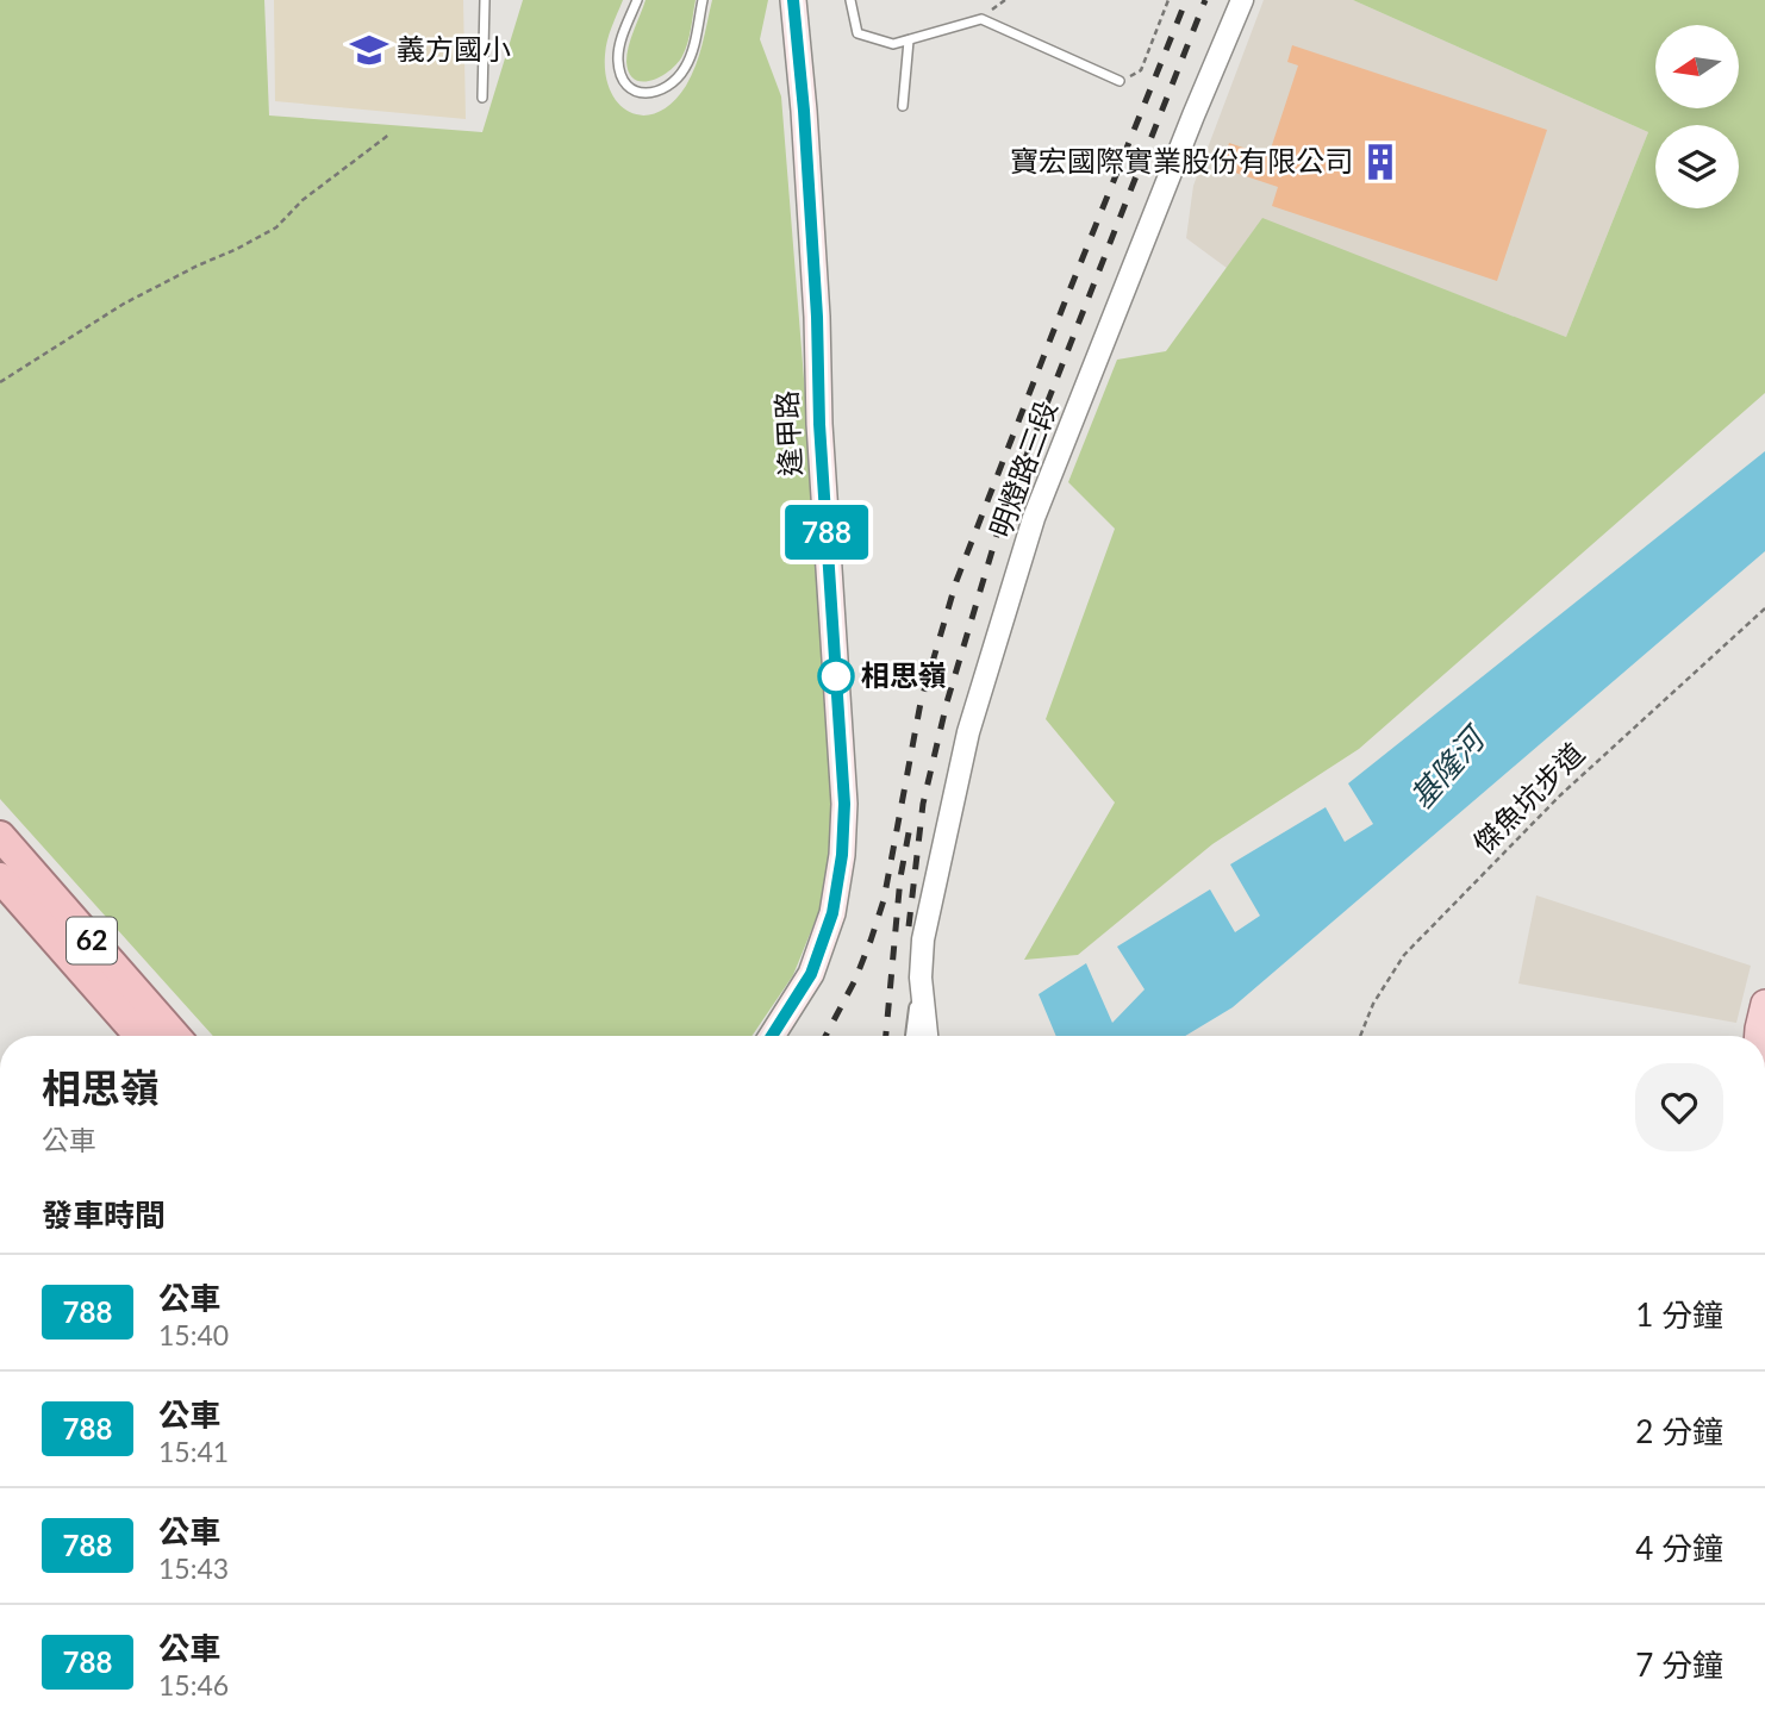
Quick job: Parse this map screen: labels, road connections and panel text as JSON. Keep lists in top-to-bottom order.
{
  "streets": {
    "highway": ["62"],
    "main road": ["逢甲路"],
    "street": ["明燈路三段"],
    "path": ["傑魚坑步道"]
  },
  "water": ["基隆河"],
  "places": {
    "school or university": ["義方國小"],
    "building": ["寶宏國際實業股份有限公司"],
    "other": ["相思嶺"]
  },
  "lines": ["bus line 788"],
  "north": "left",
  "page": {
    "on_map": "788",
    "heading": [
      ["相思嶺", "公車"],
      "發車時間"
    ],
    "list": [
      {
        "mark": "788",
        "name": "公車",
        "note": "15:40",
        "value": "1 分鐘"
      },
      {
        "mark": "788",
        "name": "公車",
        "note": "15:41",
        "value": "2 分鐘"
      },
      {
        "mark": "788",
        "name": "公車",
        "note": "15:43",
        "value": "4 分鐘"
      },
      {
        "mark": "788",
        "name": "公車",
        "note": "15:46",
        "value": "7 分鐘"
      }
    ]
  }
}
